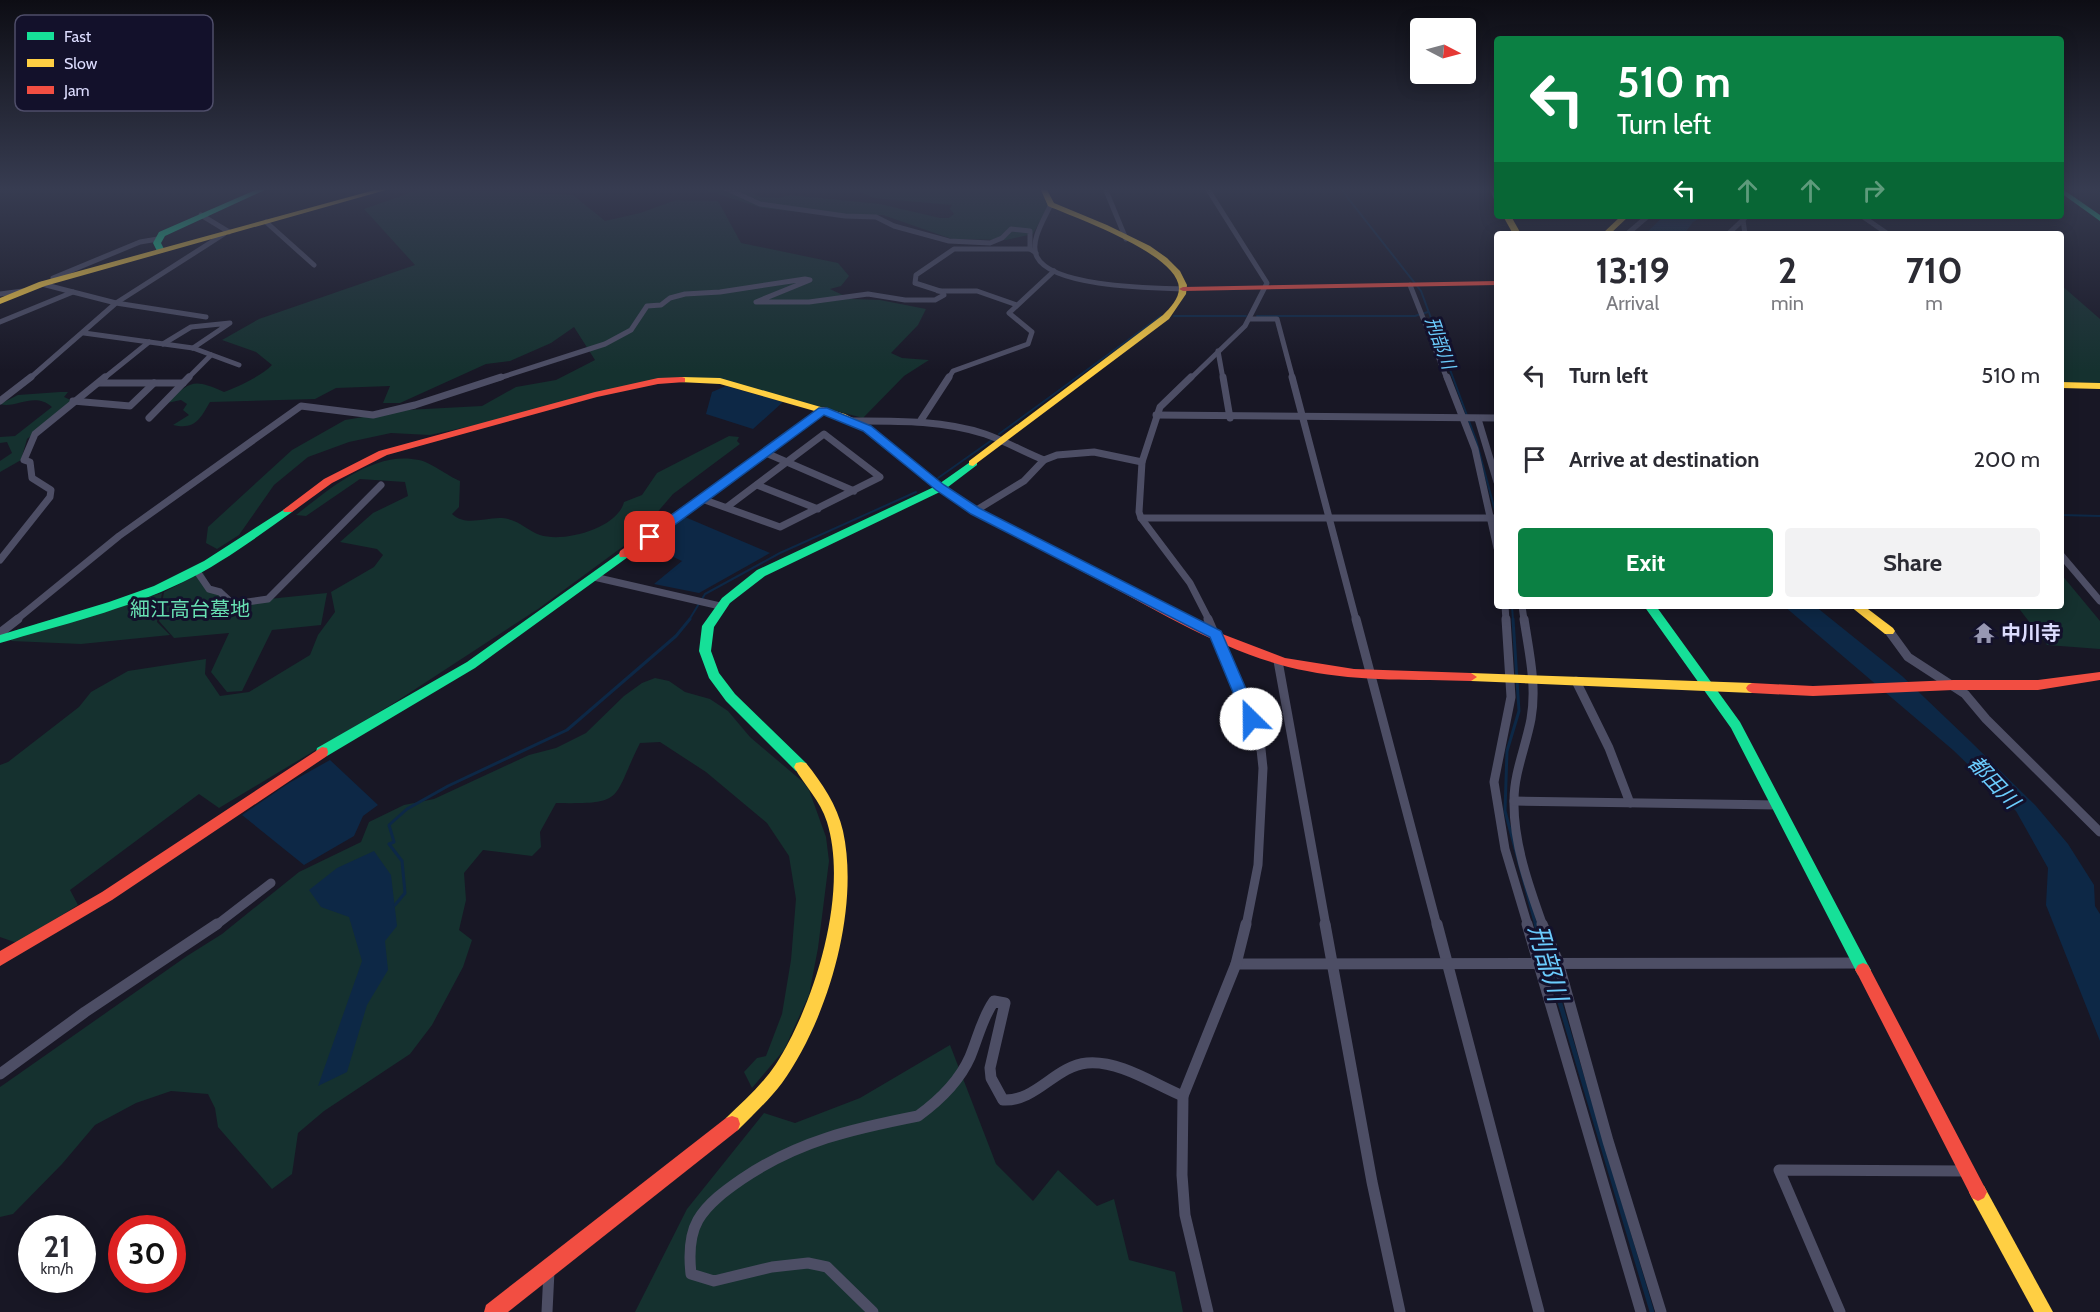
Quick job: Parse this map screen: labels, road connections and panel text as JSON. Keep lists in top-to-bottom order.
{
  "water": ["刑部川", "都田川"],
  "parks": ["細江高台墓地"],
  "places": {
    "temple": ["中川寺"]
  },
  "legend": ["Fast", "Slow", "Jam"],
  "north": "right",
  "page": {
    "turn": ["510 m", "Turn left"],
    "eta": [
      "13:19",
      "Arrival",
      "2",
      "min",
      "710",
      "m"
    ],
    "list": [
      {
        "name": "Turn left",
        "value": "510 m"
      },
      {
        "name": "Arrive at destination",
        "value": "200 m"
      }
    ],
    "buttons": ["Exit", "Share"],
    "speed": "21 km/h",
    "limit": "30"
  }
}
